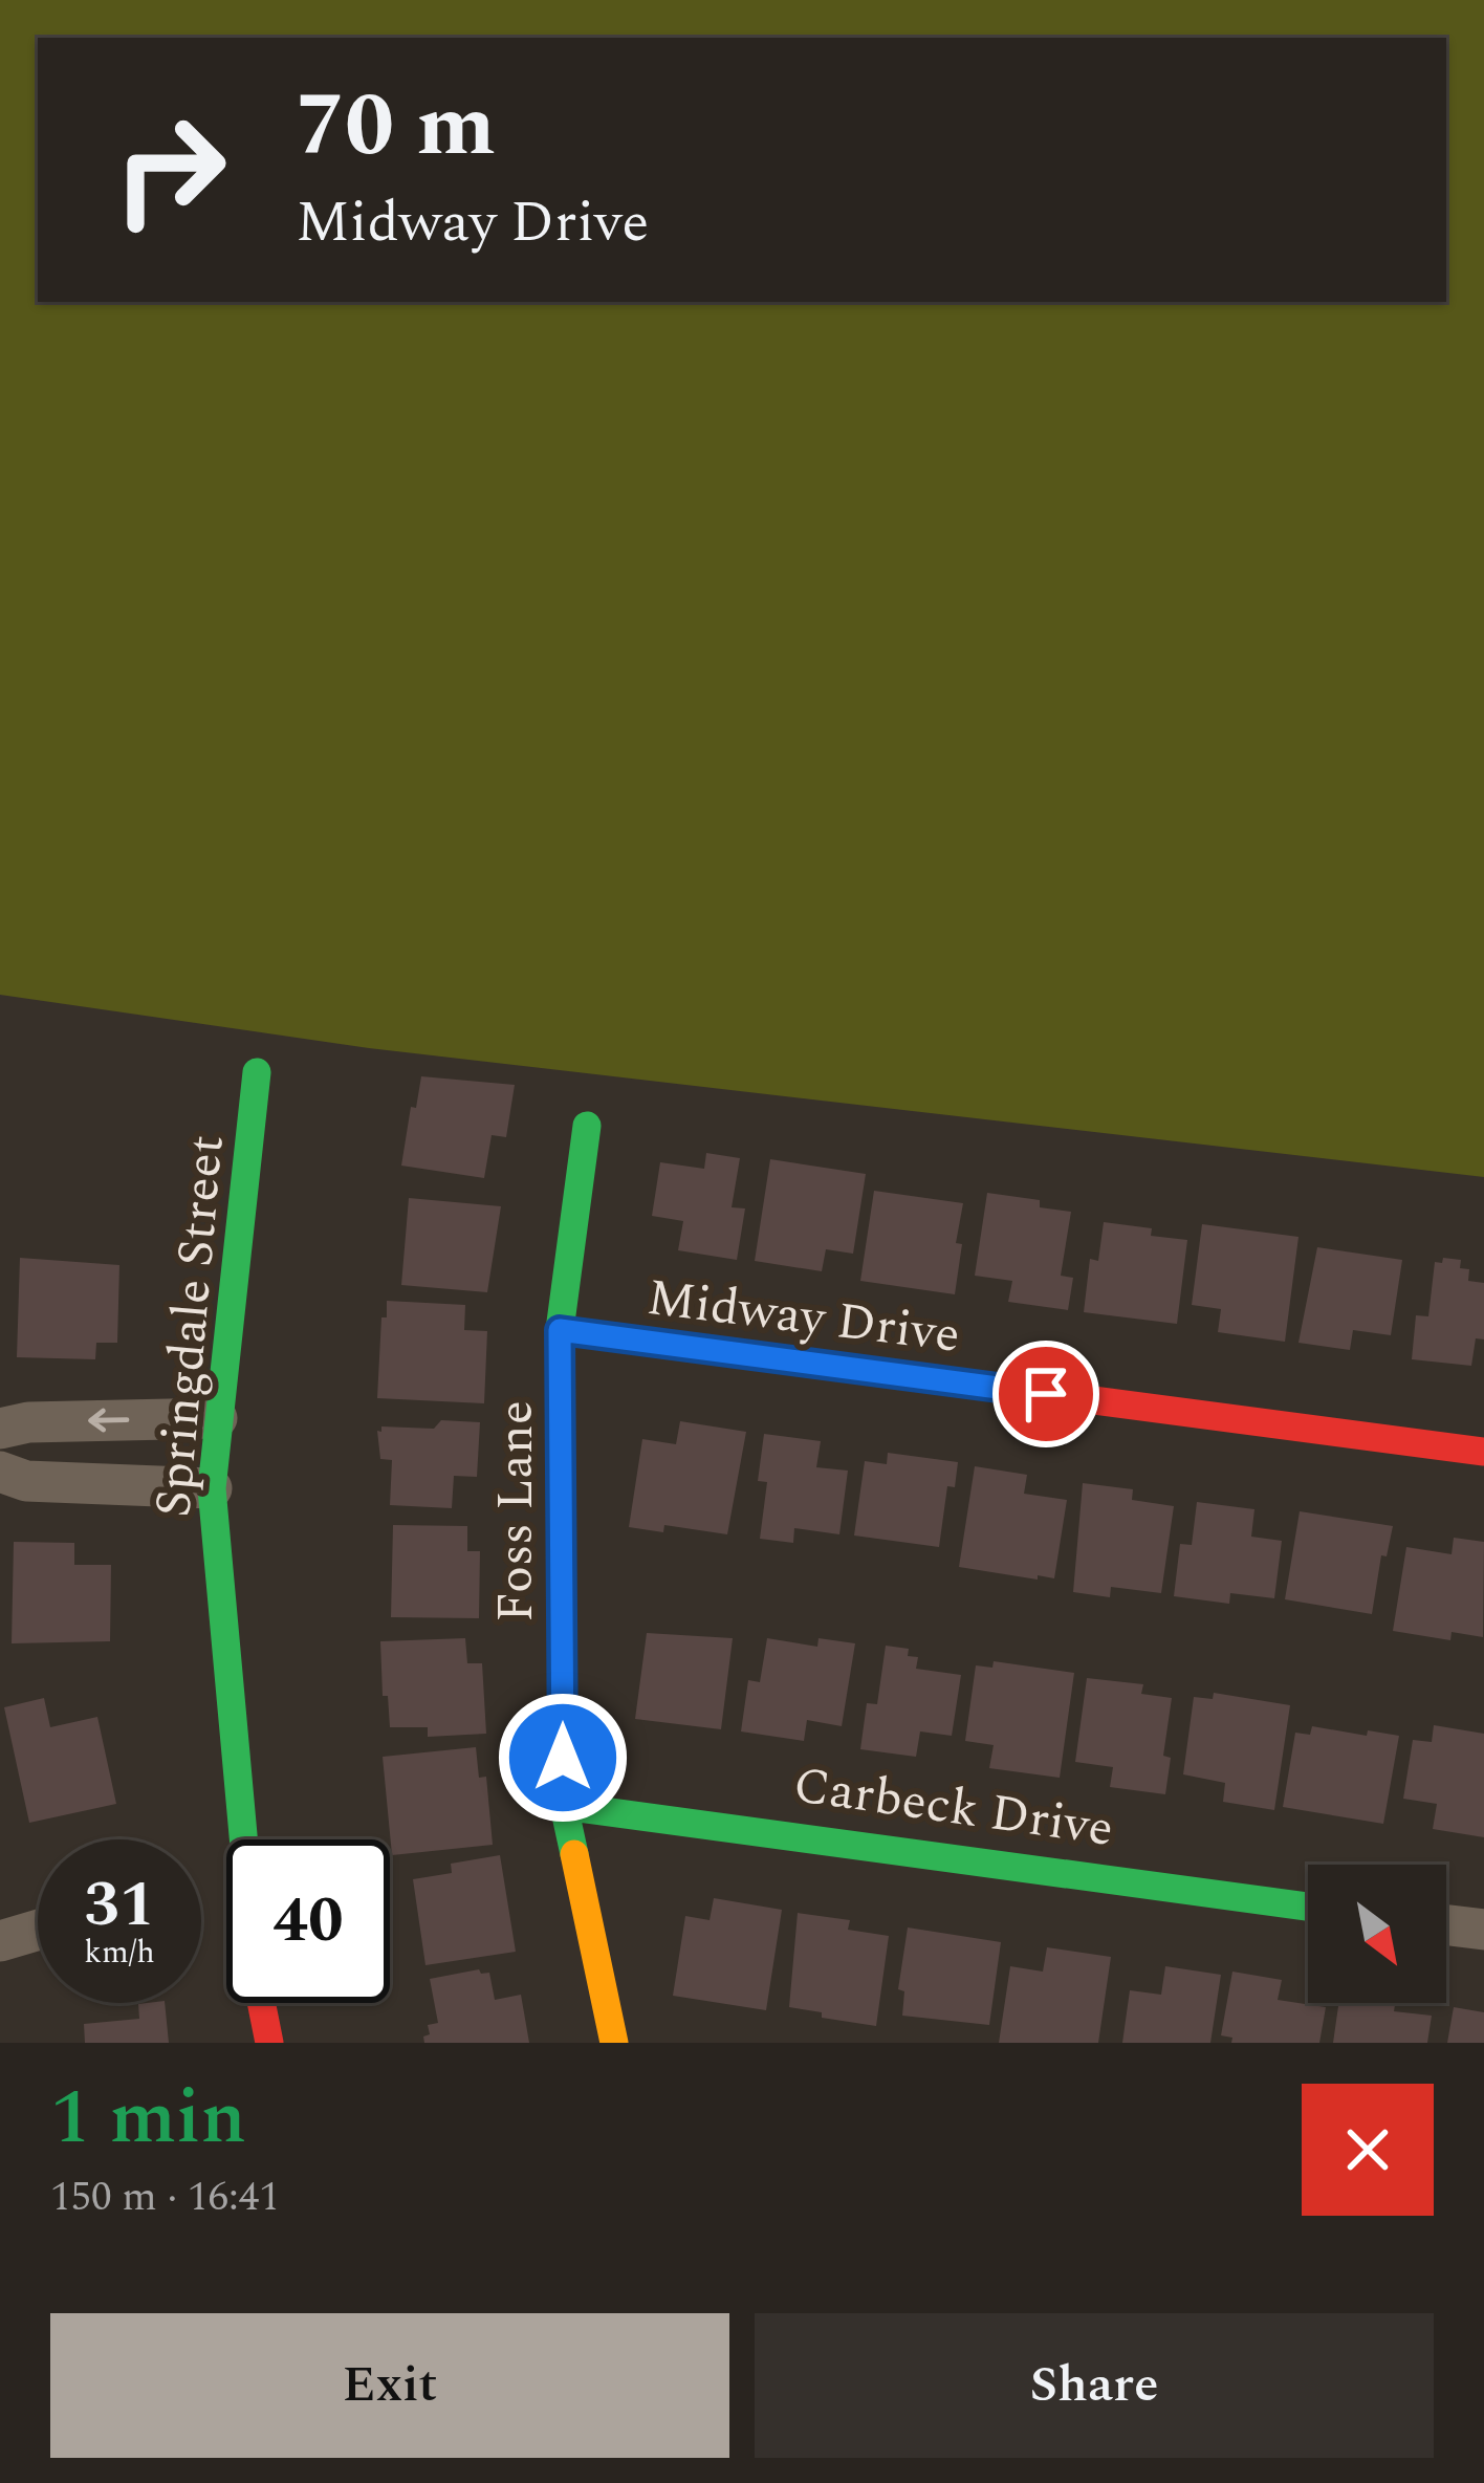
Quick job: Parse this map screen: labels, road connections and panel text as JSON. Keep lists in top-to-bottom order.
{
  "streets": {
    "street": [
      "Midway Drive",
      "Springdale Street",
      "Foss Lane",
      "Carbeck Drive"
    ]
  },
  "crossings": [
    ["Midway Drive", "Foss Lane"],
    ["Foss Lane", "Carbeck Drive"]
  ],
  "north": "bottom right",
  "page": {
    "turn": ["70 m", "Midway Drive"],
    "speed": "31 km/h",
    "limit": "40",
    "heading": ["1 min", "150 m · 16:41"],
    "buttons": ["Exit", "Share"]
  }
}
